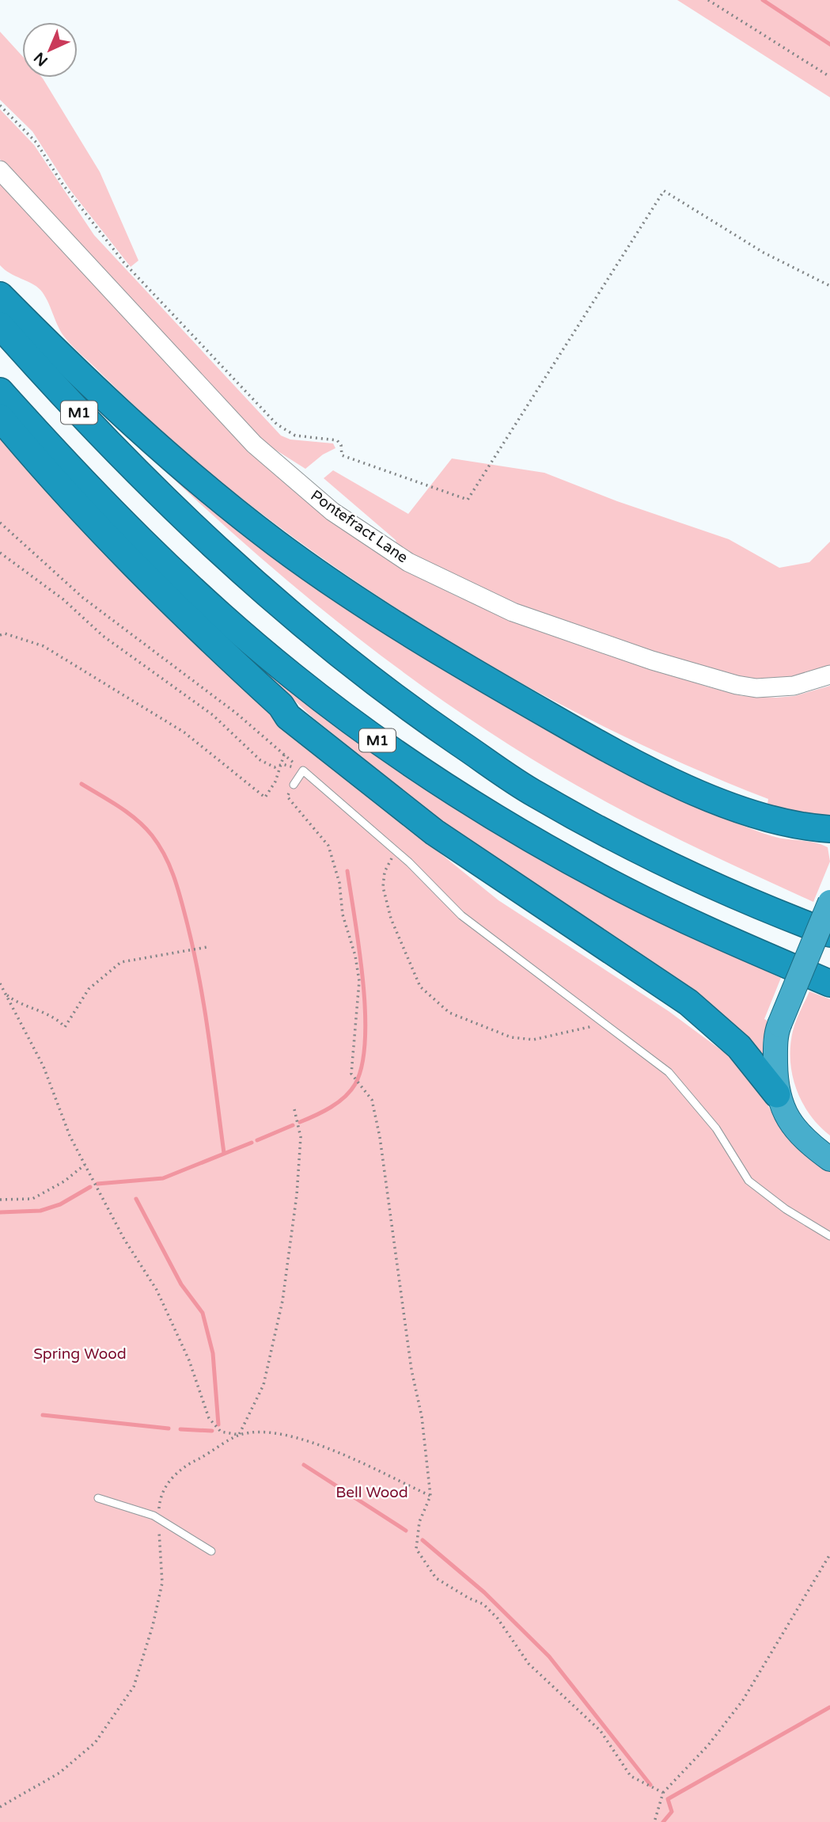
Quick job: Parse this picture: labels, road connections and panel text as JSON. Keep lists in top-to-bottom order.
{
  "streets": {
    "highway": ["M1"],
    "street": ["Pontefract Lane"]
  },
  "parks": ["Spring Wood", "Bell Wood"],
  "north": "bottom left"
}
